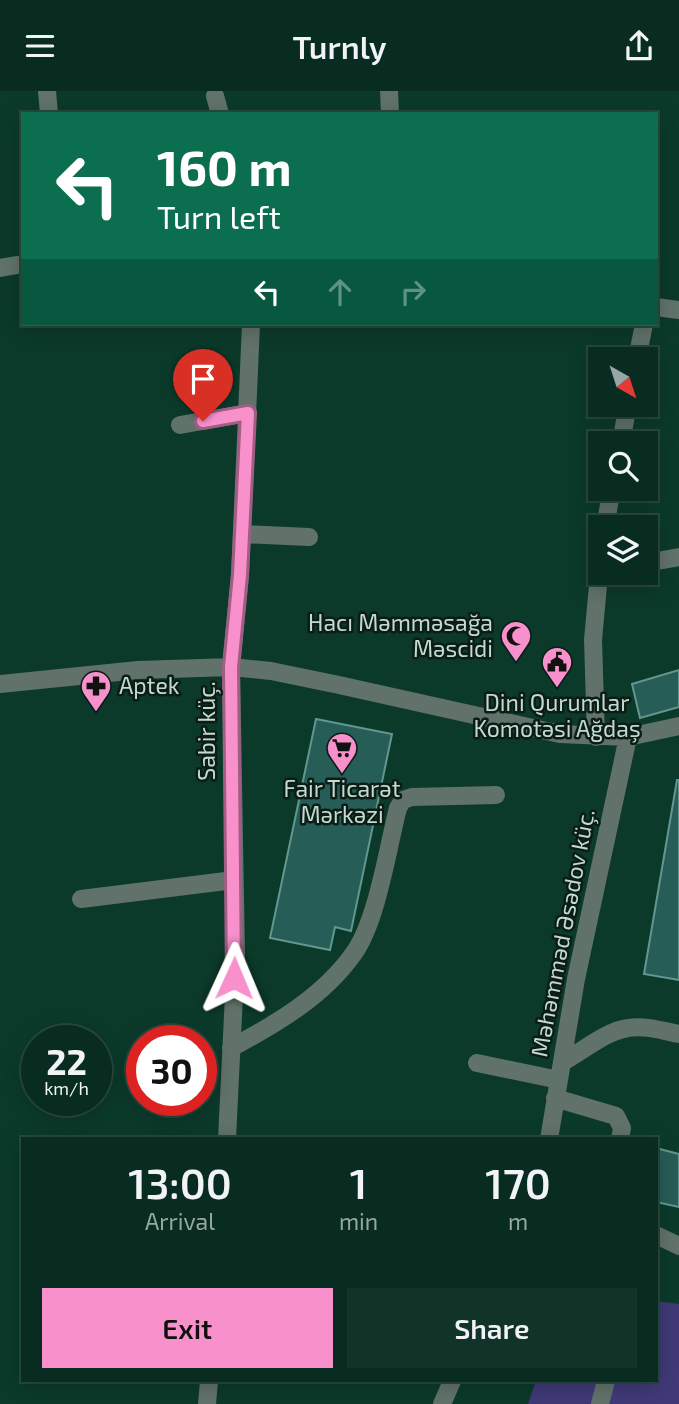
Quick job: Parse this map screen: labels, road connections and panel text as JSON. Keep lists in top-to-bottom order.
{
  "streets": {
    "street": ["Sabir küç.", "Məhəmməd Əsədov küç."]
  },
  "places": {
    "mosque": ["Hacı Məmməsağa Məscidi"],
    "public building": ["Dini Qurumlar Komotəsi Ağdaş"],
    "pharmacy": ["Aptek"],
    "supermarket": ["Fair Ticarət Mərkəzi"]
  },
  "north": "bottom right",
  "page": {
    "header": "Turnly",
    "turn": ["160 m", "Turn left"],
    "speed": "22 km/h",
    "limit": "30",
    "eta": [
      "13:00",
      "Arrival",
      "1",
      "min",
      "170",
      "m"
    ],
    "buttons": ["Exit", "Share"]
  }
}
